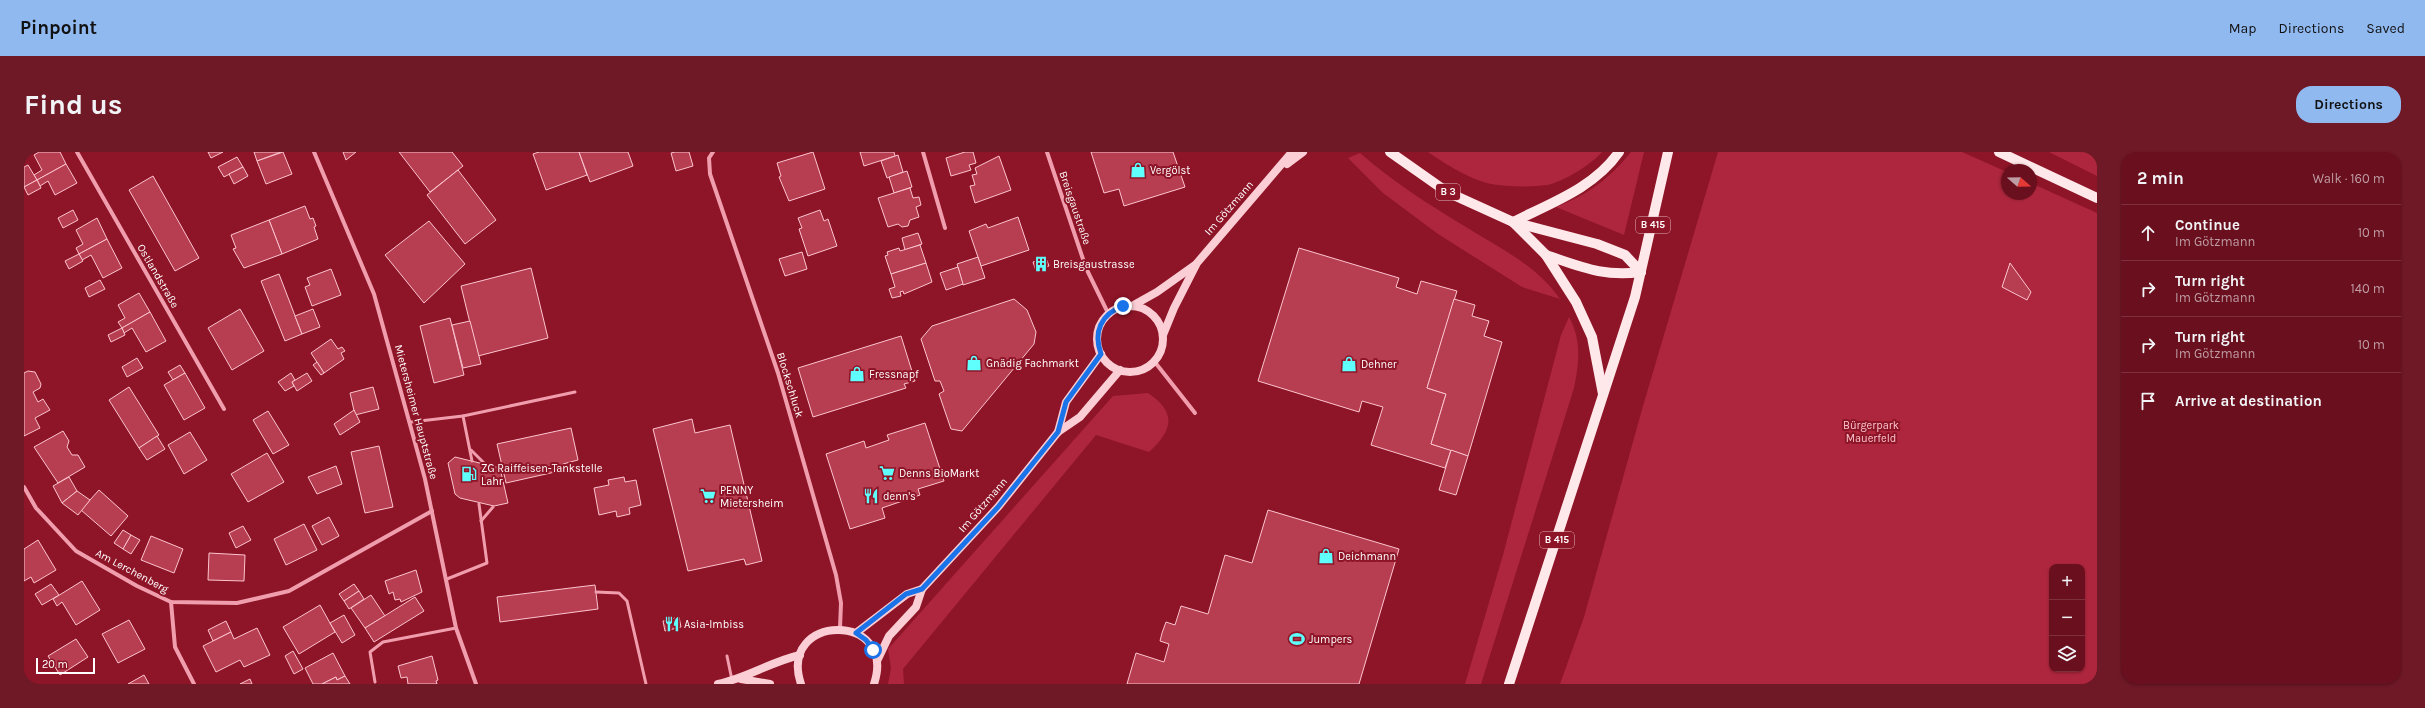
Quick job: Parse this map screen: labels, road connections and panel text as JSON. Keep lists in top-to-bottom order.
{
  "streets": {
    "main road": ["B 3", "B 415"],
    "street": [
      "Breisgaustraße",
      "Im Götzmann",
      "Ostlandstraße",
      "Blockschluck",
      "Mietersheimer Hauptstraße",
      "Am Lerchenberg"
    ]
  },
  "crossings": [
    ["B 3", "B 415"],
    ["Breisgaustraße", "Im Götzmann"],
    ["Mietersheimer Hauptstraße", "Am Lerchenberg"]
  ],
  "parks": ["Bürgerpark Mauerfeld"],
  "places": {
    "shop": [
      "Vergölst",
      "Gnädig Fachmarkt",
      "Dehner",
      "Fressnapf",
      "Deichmann"
    ],
    "building": ["Breisgaustrasse"],
    "supermarket": ["Denns BioMarkt", "PENNY Mietersheim"],
    "fuel station": ["ZG Raiffeisen-Tankstelle Lahr"],
    "restaurant": ["denn's", "Asia-Imbiss"],
    "sports": ["Jumpers"]
  },
  "scale_bar": "20 m",
  "north": "right",
  "page": {
    "header": "Pinpoint",
    "nav": ["Map", "Directions", "Saved"],
    "buttons": "Directions",
    "title": "Find us",
    "heading": ["2 min", "Walk · 160 m"],
    "list": [
      ["Continue", "Im Götzmann", "10 m"],
      ["Turn right", "Im Götzmann", "140 m"],
      ["Turn right", "Im Götzmann", "10 m"],
      "Arrive at destination"
    ],
    "map_buttons": ["+", "−"],
    "scale": "20 m"
  }
}
